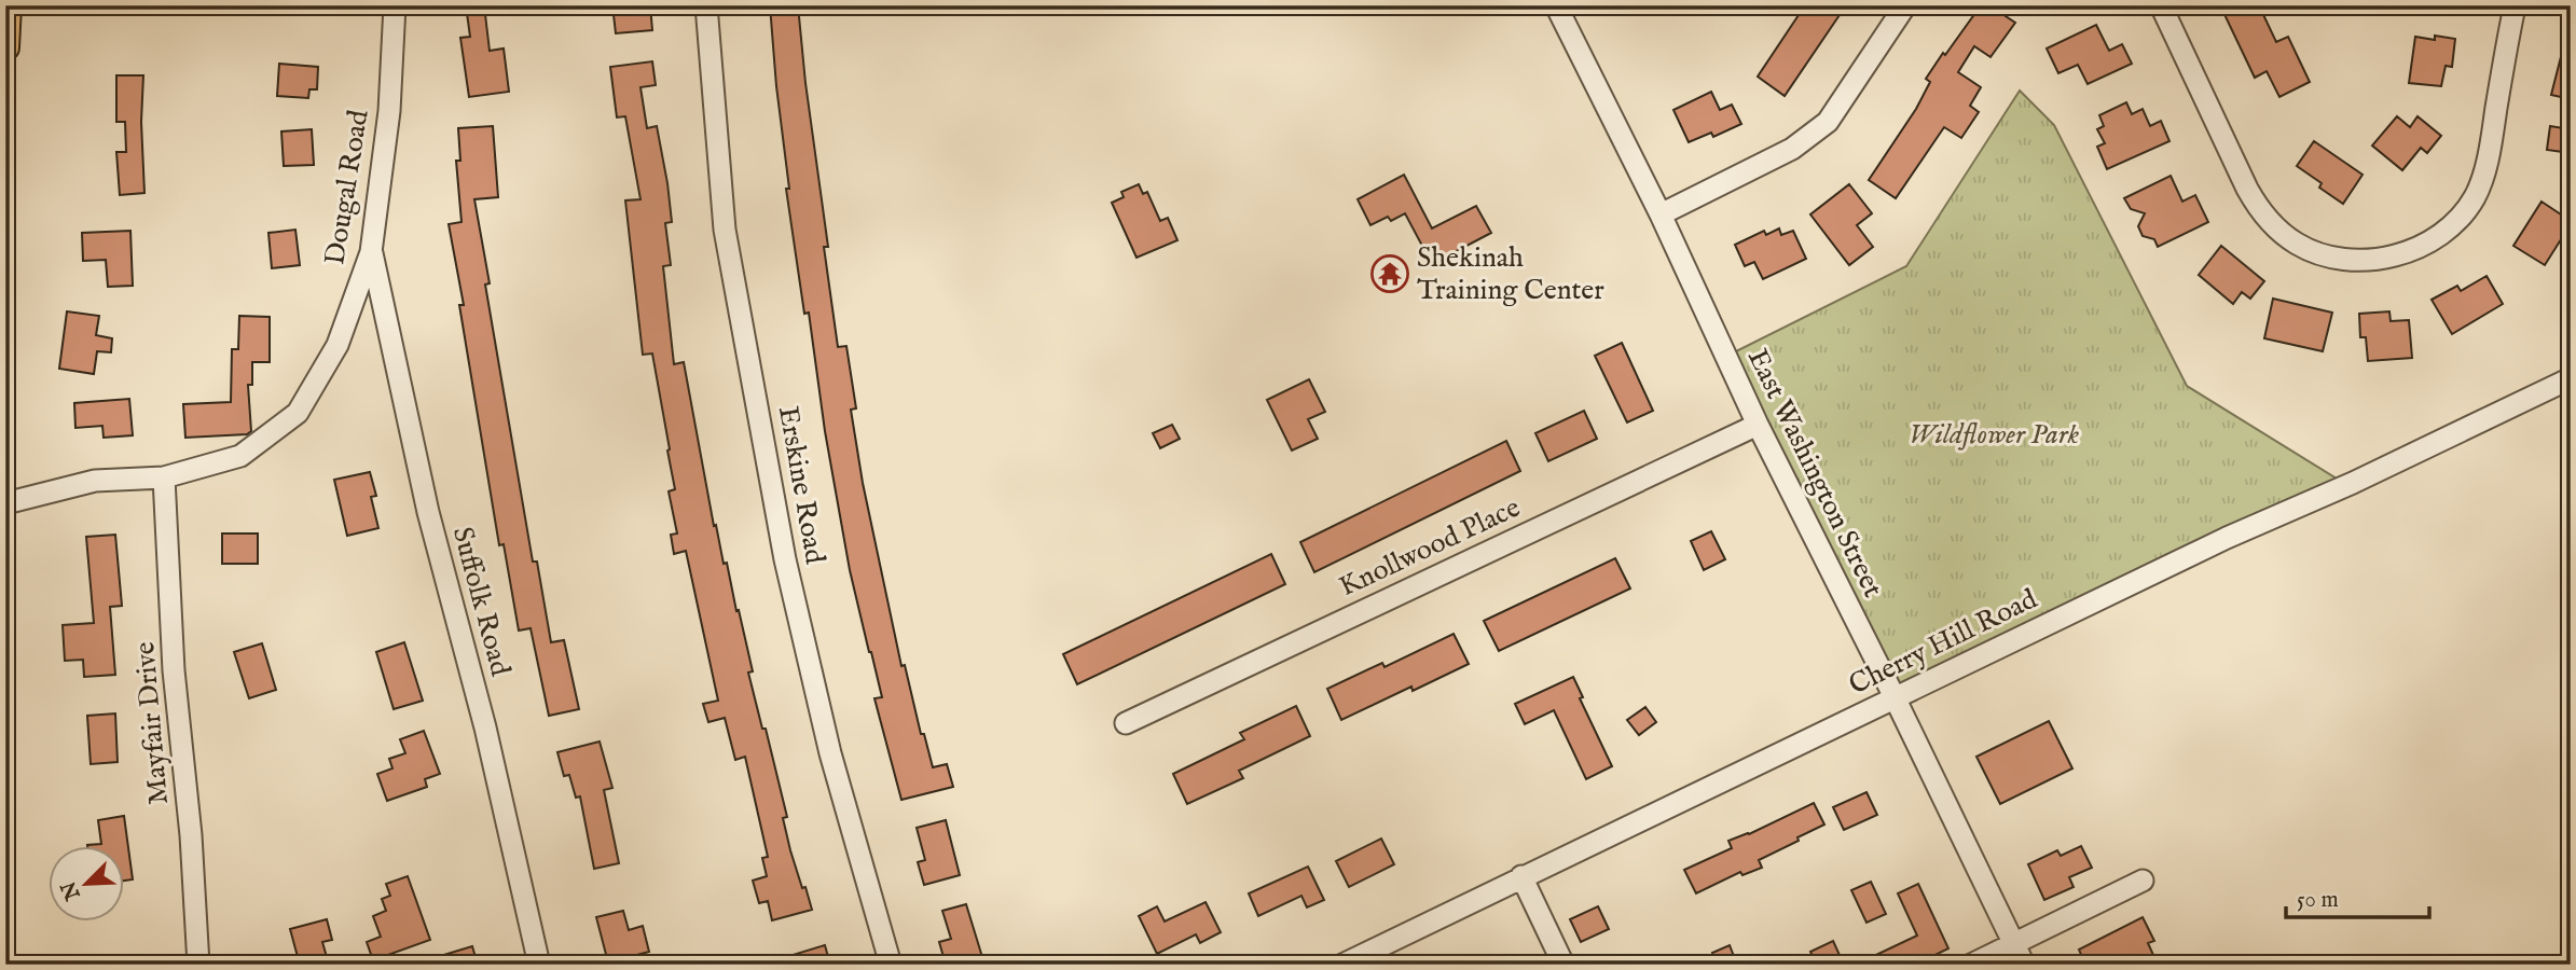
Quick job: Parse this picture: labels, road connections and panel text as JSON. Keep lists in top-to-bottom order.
{
  "streets": {
    "street": [
      "Dougal Road",
      "East Washington Street",
      "Erskine Road",
      "Knollwood Place",
      "Suffolk Road",
      "Cherry Hill Road",
      "Mayfair Drive"
    ]
  },
  "crossings": [
    ["Dougal Road", "Suffolk Road"],
    ["Dougal Road", "Mayfair Drive"],
    ["East Washington Street", "Knollwood Place"],
    ["East Washington Street", "Cherry Hill Road"]
  ],
  "parks": ["Wildflower Park"],
  "places": {
    "temple": ["Shekinah Training Center"]
  },
  "scale_bar": "50 m",
  "north": "bottom left"
}
